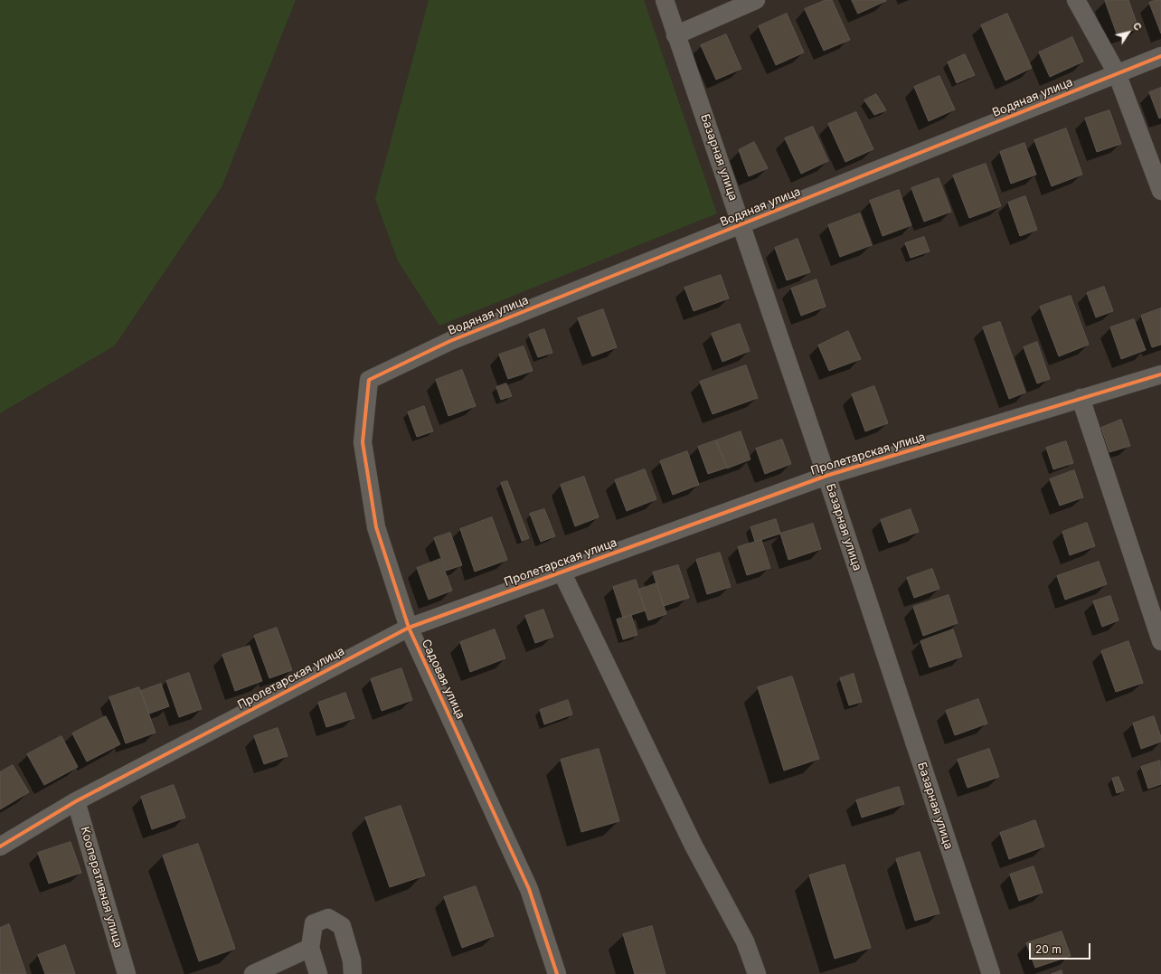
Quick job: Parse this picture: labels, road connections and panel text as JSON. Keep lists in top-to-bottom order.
{
  "streets": {
    "street": [
      "Водяная улица",
      "Базарная улица",
      "Пролетарская улица",
      "Садовая улица",
      "Кооперативная улица"
    ]
  },
  "crossings": [
    ["Водяная улица", "Базарная улица"],
    ["Водяная улица", "Садовая улица"],
    ["Базарная улица", "Пролетарская улица"],
    ["Пролетарская улица", "Садовая улица"],
    ["Пролетарская улица", "Кооперативная улица"]
  ],
  "scale_bar": "20 m",
  "north": "top right"
}
